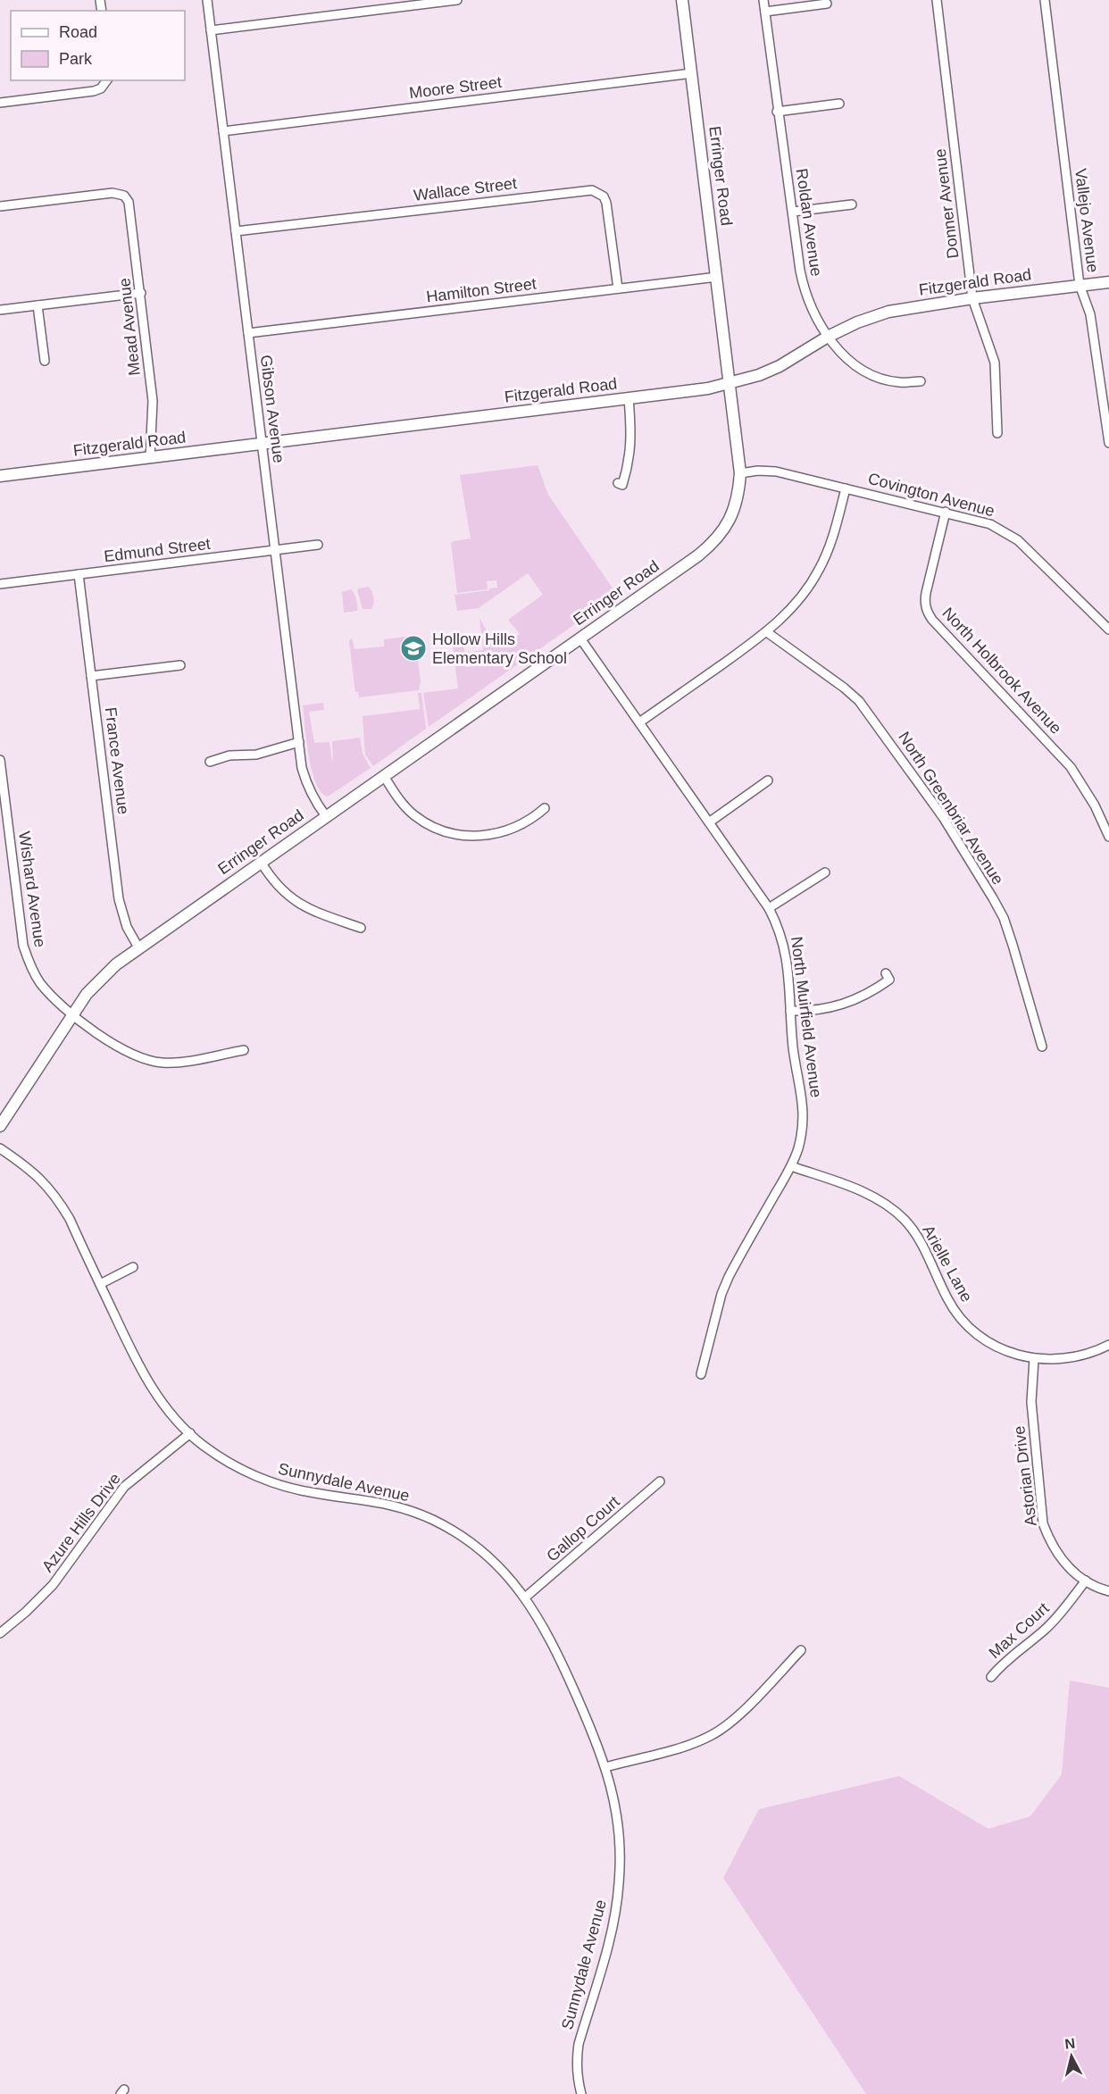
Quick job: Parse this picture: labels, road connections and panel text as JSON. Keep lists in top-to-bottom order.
{
  "streets": {
    "main road": ["Erringer Road", "Fitzgerald Road"],
    "street": [
      "Moore Street",
      "Wallace Street",
      "Donner Avenue",
      "Vallejo Avenue",
      "Roldan Avenue",
      "Hamilton Street",
      "Mead Avenue",
      "Gibson Avenue",
      "Covington Avenue",
      "Edmund Street",
      "North Holbrook Avenue",
      "France Avenue",
      "North Greenbriar Avenue",
      "Wishard Avenue",
      "North Muirfield Avenue",
      "Arielle Lane",
      "Astorian Drive",
      "Sunnydale Avenue",
      "Azure Hills Drive",
      "Gallop Court",
      "Max Court"
    ]
  },
  "crossings": [
    ["Moore Street", "Erringer Road"],
    ["Moore Street", "Gibson Avenue"],
    ["Erringer Road", "Fitzgerald Road"],
    ["Erringer Road", "Hamilton Street"],
    ["Erringer Road", "Gibson Avenue"],
    ["Erringer Road", "Covington Avenue"],
    ["Erringer Road", "France Avenue"],
    ["Erringer Road", "Wishard Avenue"],
    ["Erringer Road", "North Muirfield Avenue"],
    ["Wallace Street", "Hamilton Street"],
    ["Wallace Street", "Gibson Avenue"],
    ["Donner Avenue", "Fitzgerald Road"],
    ["Vallejo Avenue", "Fitzgerald Road"],
    ["Roldan Avenue", "Fitzgerald Road"],
    ["Fitzgerald Road", "Mead Avenue"],
    ["Fitzgerald Road", "Gibson Avenue"],
    ["Hamilton Street", "Gibson Avenue"],
    ["Gibson Avenue", "Edmund Street"],
    ["Covington Avenue", "North Holbrook Avenue"],
    ["Edmund Street", "France Avenue"],
    ["North Muirfield Avenue", "Arielle Lane"],
    ["Arielle Lane", "Astorian Drive"],
    ["Astorian Drive", "Max Court"],
    ["Sunnydale Avenue", "Azure Hills Drive"],
    ["Sunnydale Avenue", "Gallop Court"]
  ],
  "places": {
    "school or university": ["Hollow Hills Elementary School"]
  },
  "legend": ["Road", "Park"],
  "north": "top"
}
